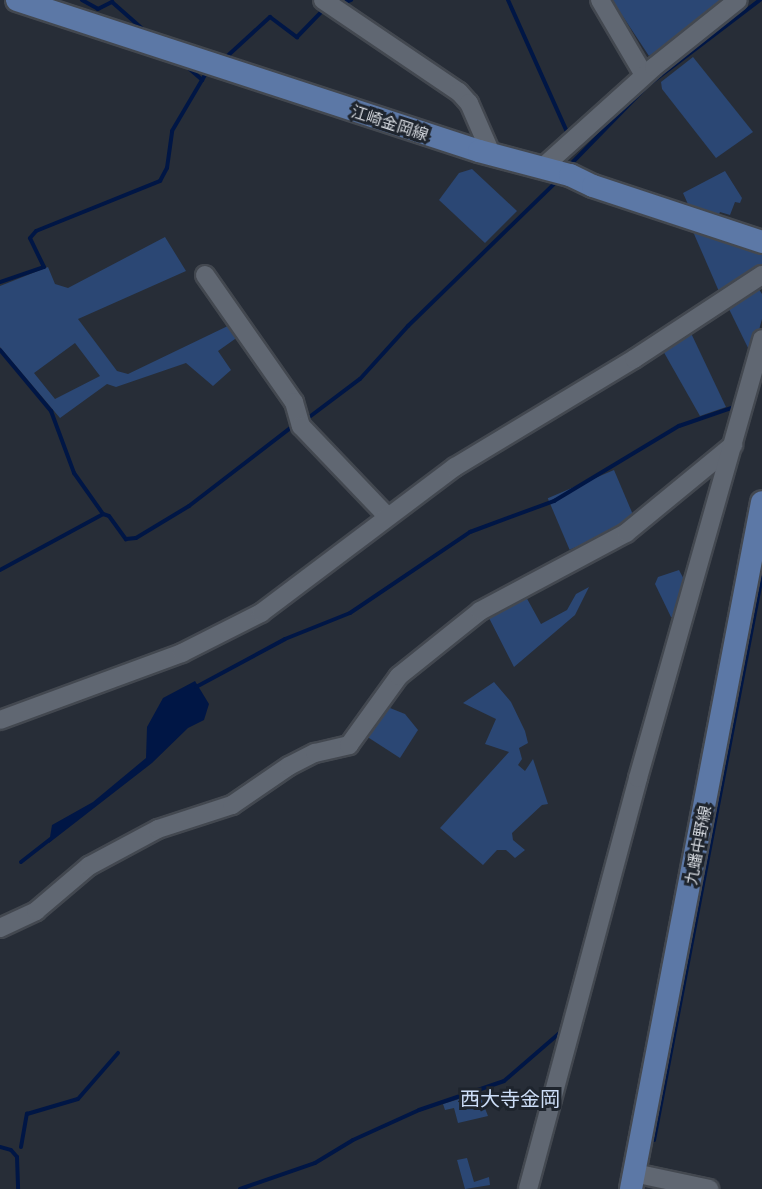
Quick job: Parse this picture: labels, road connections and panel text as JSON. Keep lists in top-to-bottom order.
{
  "streets": {
    "main road": ["江崎金岡線", "九蟠中野線"]
  },
  "districts": ["西大寺金岡"]
}
